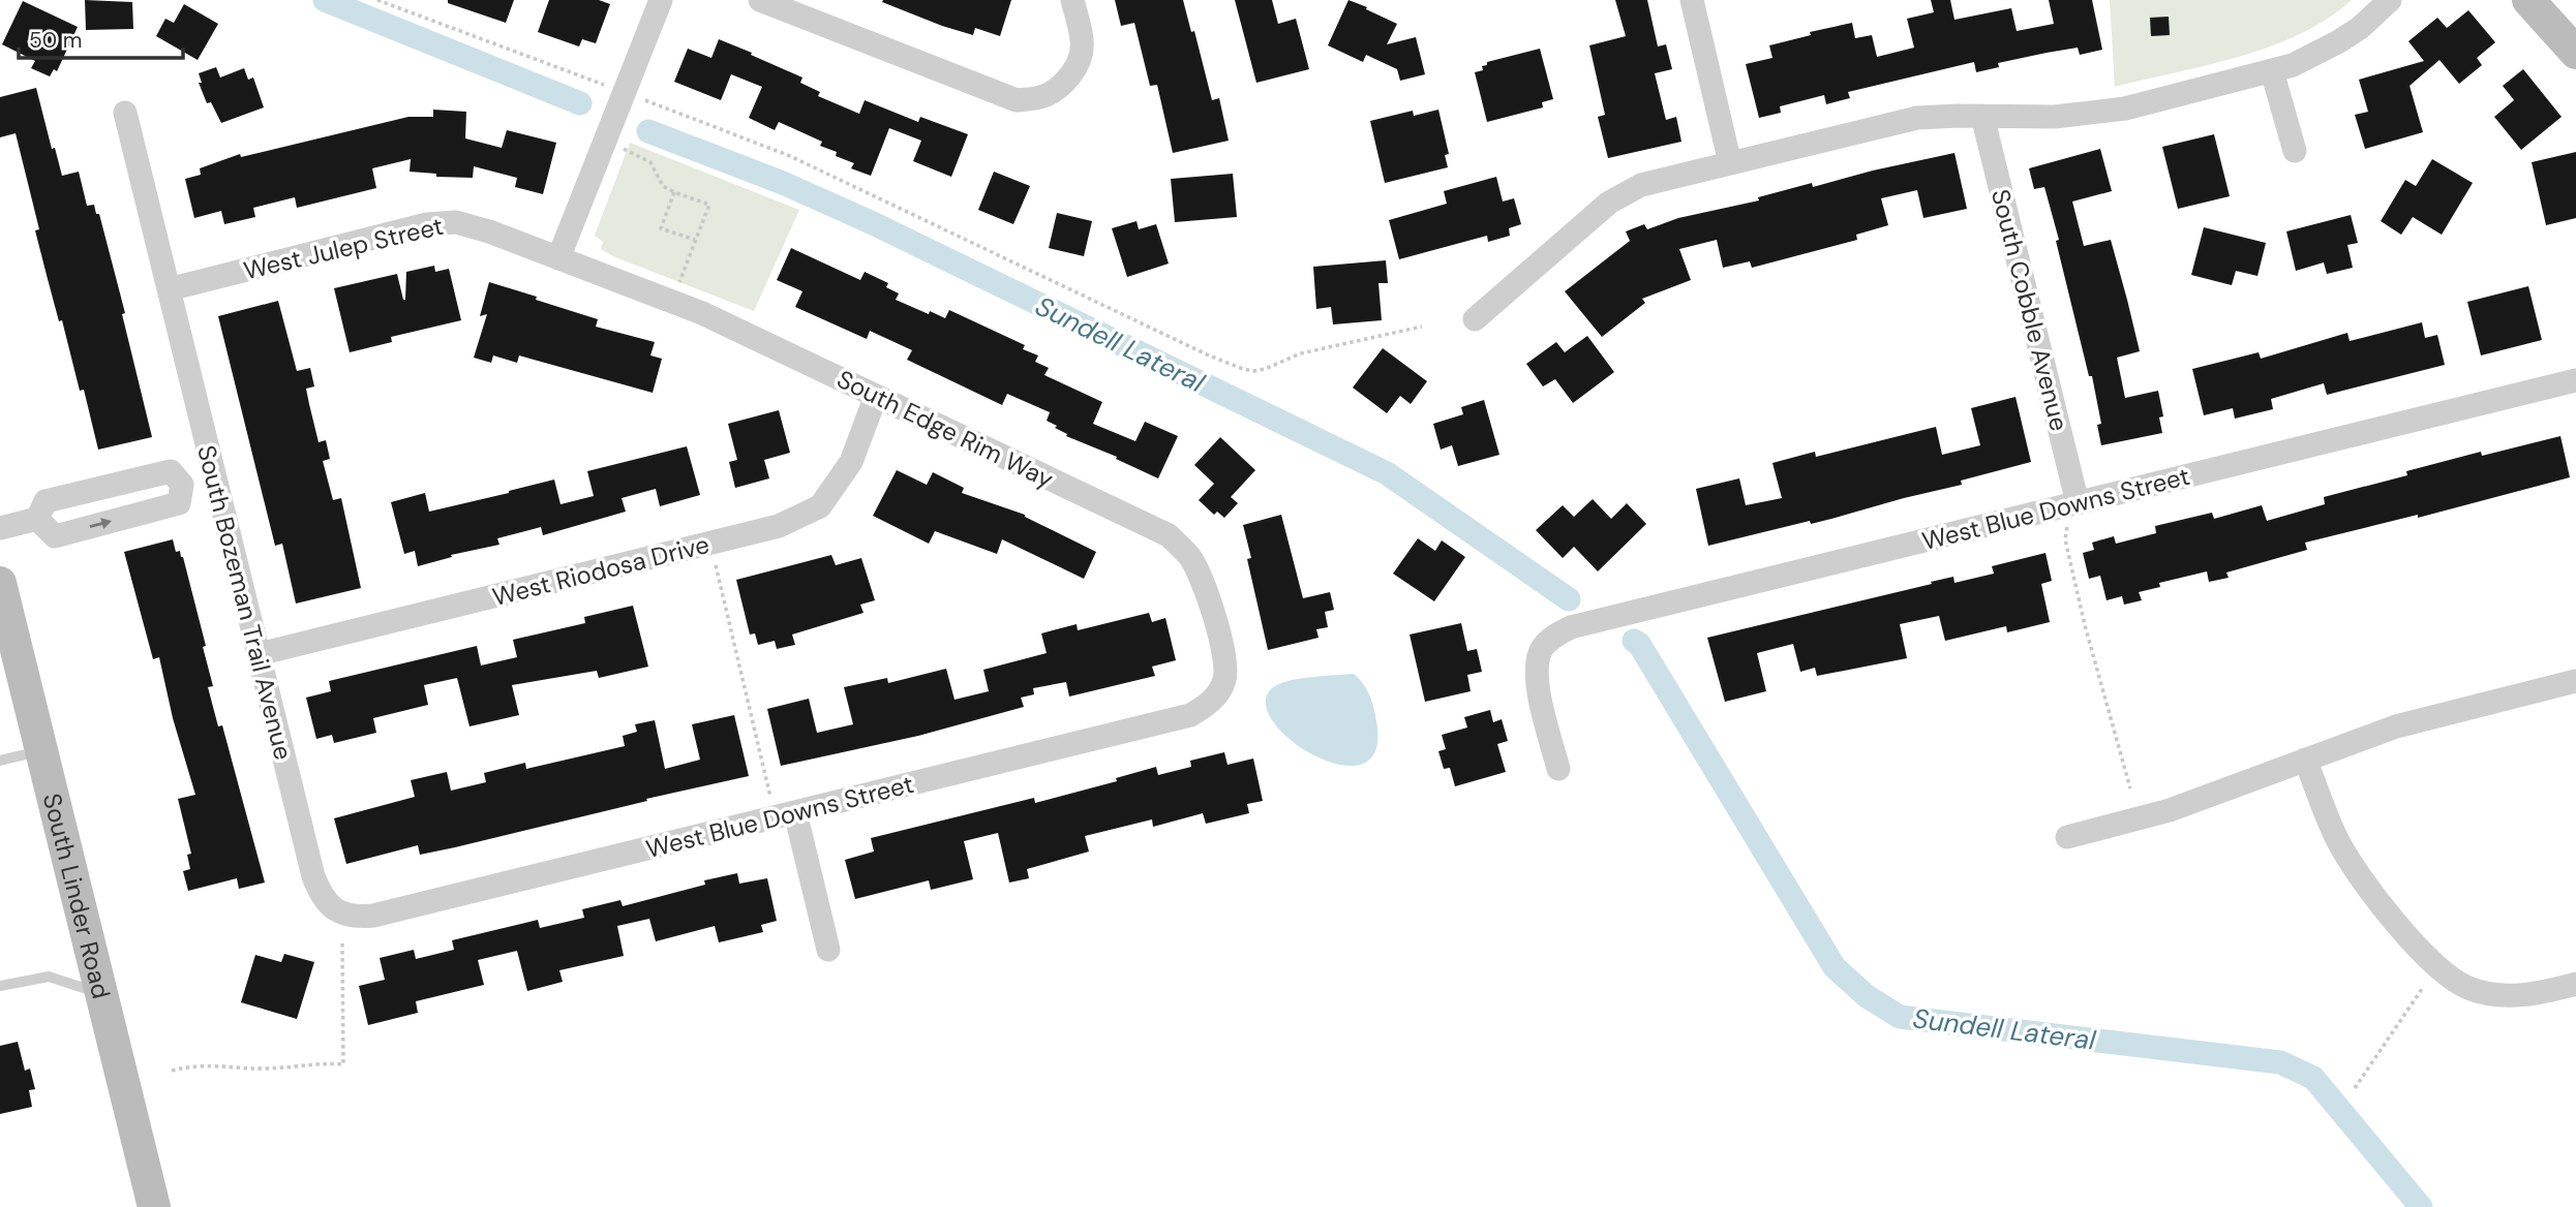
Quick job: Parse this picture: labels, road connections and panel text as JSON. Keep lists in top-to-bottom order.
{
  "streets": {
    "street": [
      "West Julep Street",
      "South Cobble Avenue",
      "South Edge Rim Way",
      "West Blue Downs Street",
      "West Riodosa Drive",
      "South Bozeman Trail Avenue",
      "South Linder Road"
    ]
  },
  "crossings": [
    ["West Julep Street", "South Edge Rim Way"],
    ["West Julep Street", "South Bozeman Trail Avenue"],
    ["South Cobble Avenue", "West Blue Downs Street"],
    ["South Edge Rim Way", "West Blue Downs Street"],
    ["South Edge Rim Way", "West Riodosa Drive"],
    ["West Blue Downs Street", "South Bozeman Trail Avenue"],
    ["West Riodosa Drive", "South Bozeman Trail Avenue"]
  ],
  "water": ["Sundell Lateral"],
  "scale_bar": "50 m"
}
